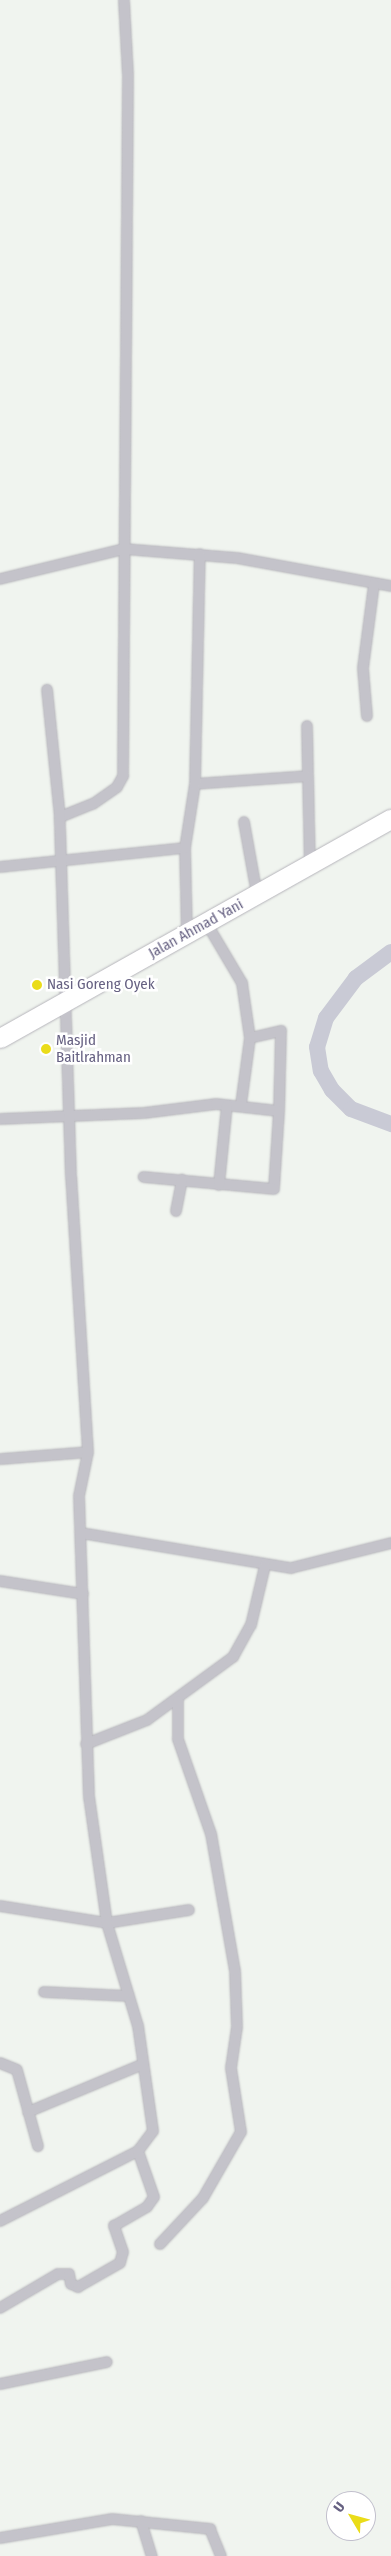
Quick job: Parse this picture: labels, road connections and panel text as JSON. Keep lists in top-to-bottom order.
{
  "streets": {
    "highway": ["Jalan Ahmad Yani"]
  },
  "places": ["Nasi Goreng Oyek", "Masjid Baitlrahman"],
  "north": "top left"
}
